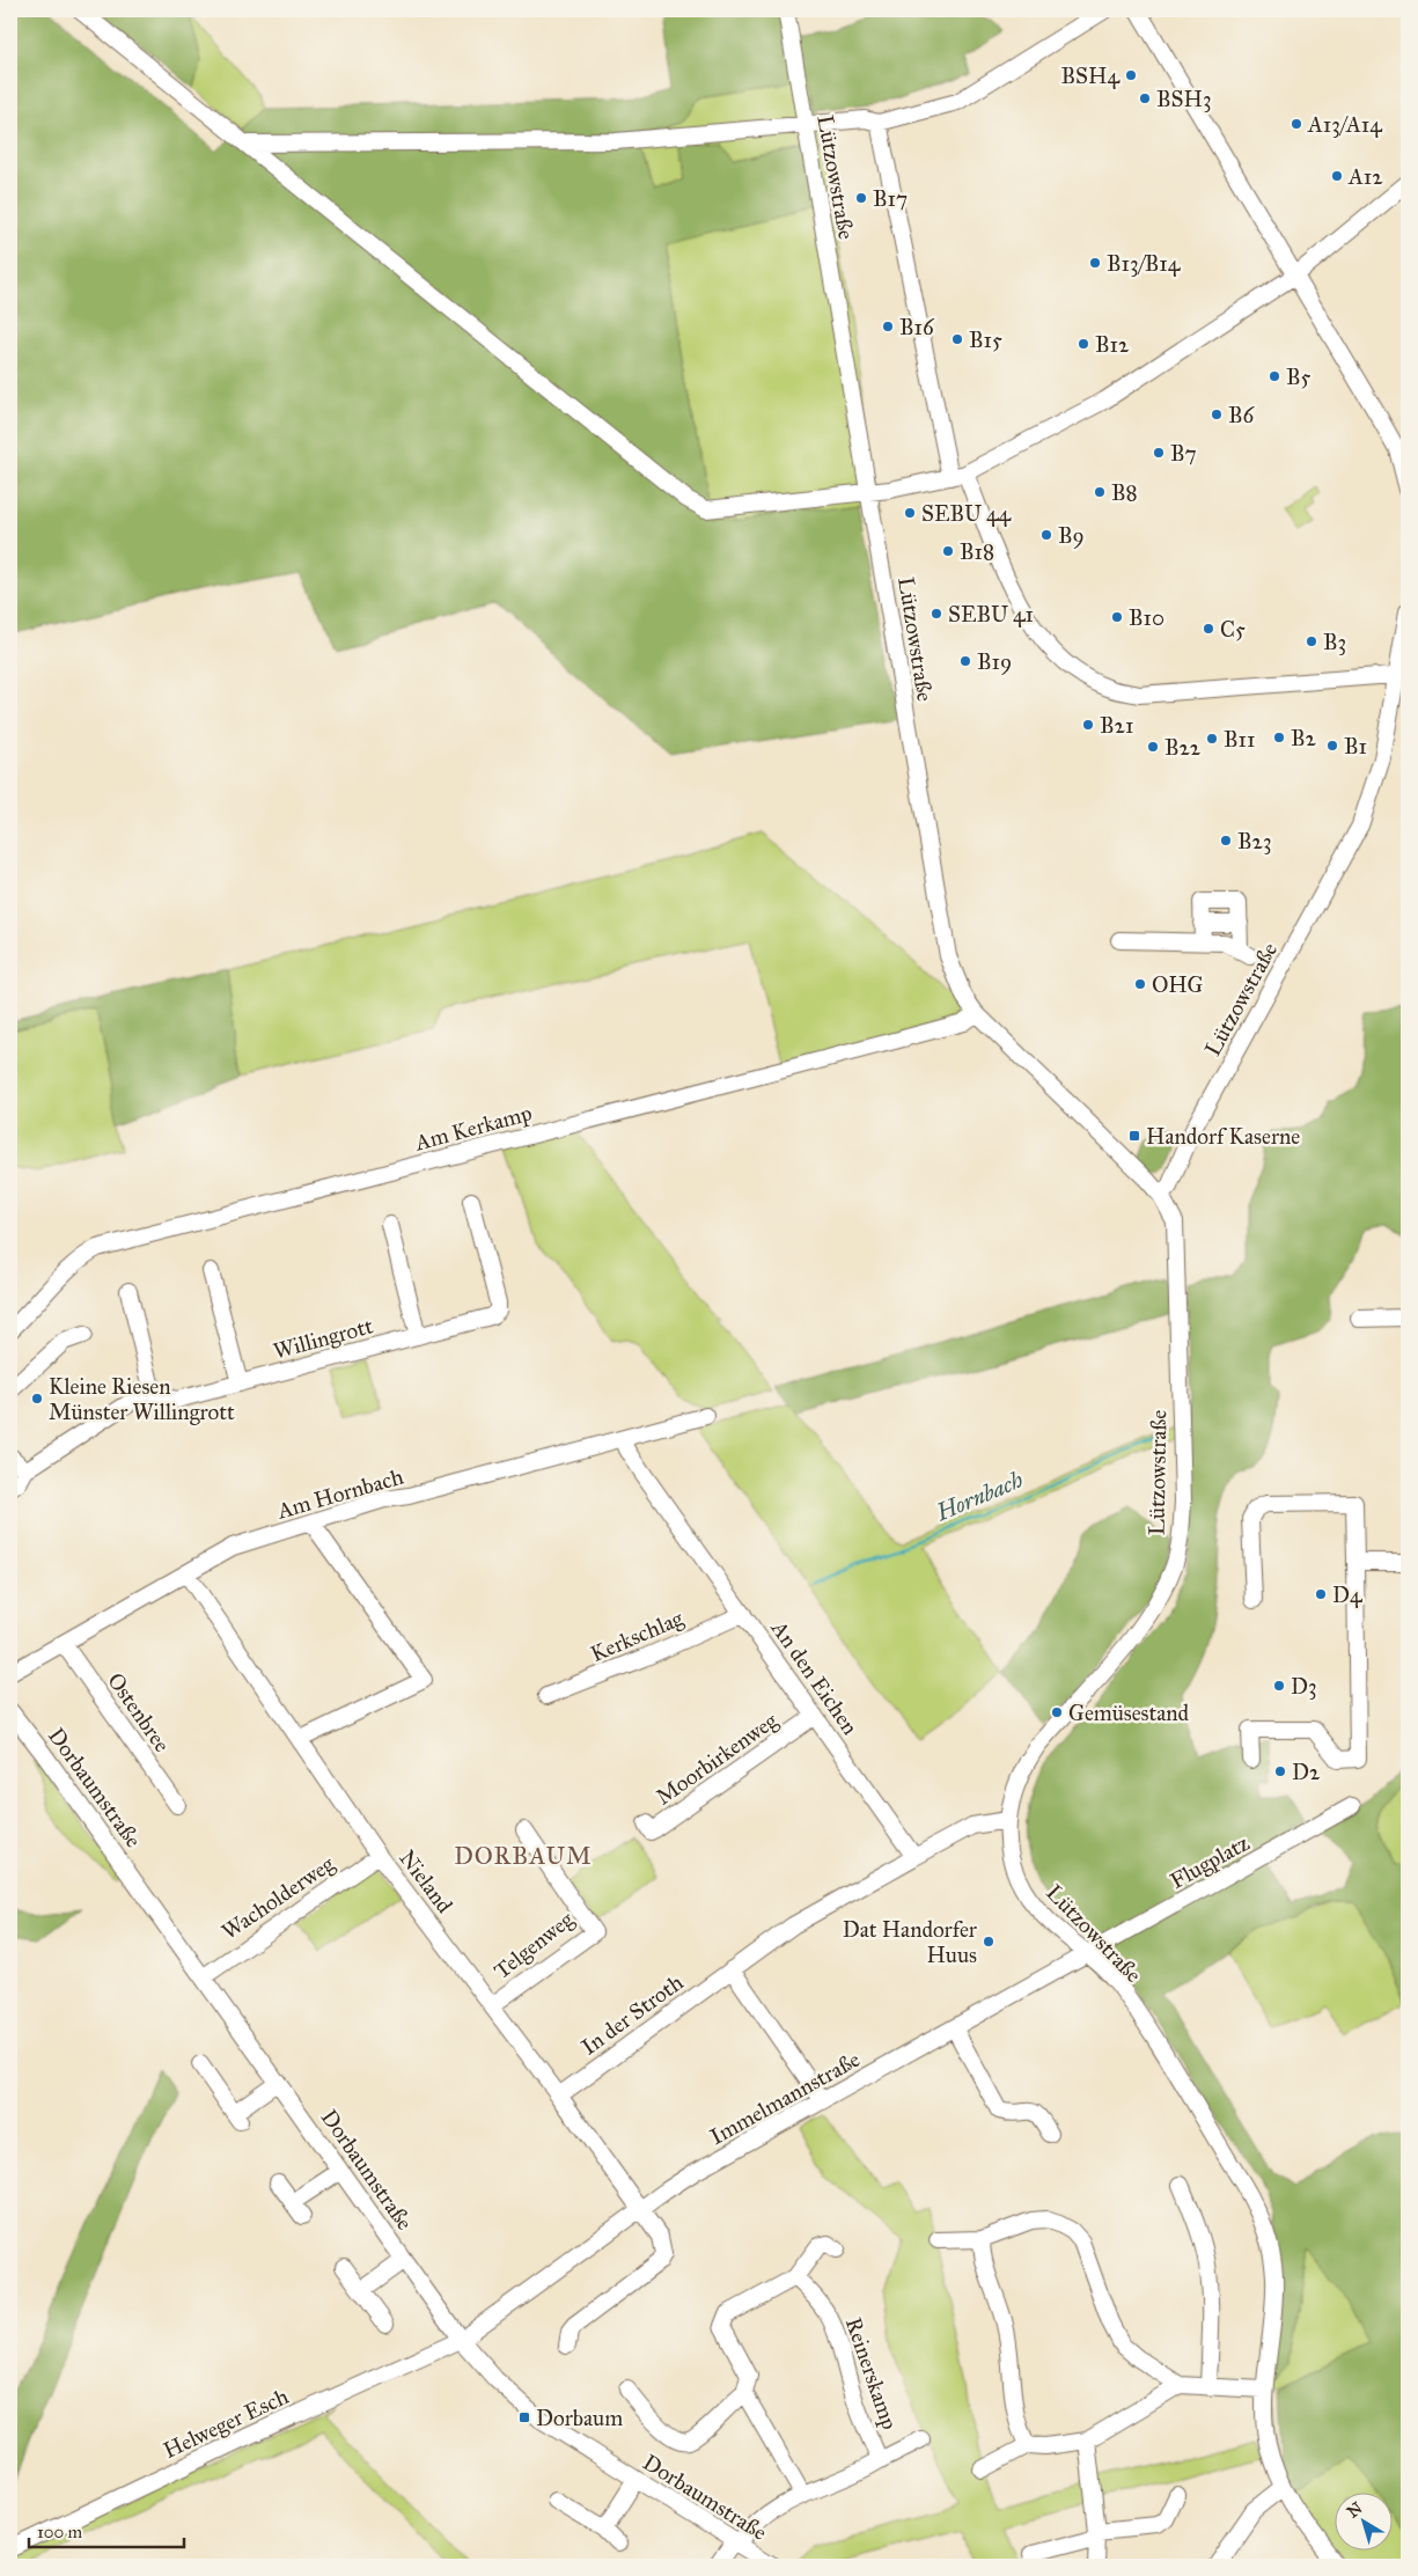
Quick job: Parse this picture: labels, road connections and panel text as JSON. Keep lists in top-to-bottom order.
{
  "streets": {
    "street": [
      "Lützowstraße",
      "Am Kerkamp",
      "Willingrott",
      "Am Hornbach",
      "Kerkschlag",
      "An den Eichen",
      "Ostenbree",
      "Moorbirkenweg",
      "Dorbaumstraße",
      "Flugplatz",
      "Nieland",
      "Wacholderweg",
      "Telgenweg",
      "In der Stroth",
      "Immelmannstraße",
      "Reinerskamp",
      "Helweger Esch"
    ]
  },
  "crossings": [
    ["Lützowstraße", "Am Kerkamp"],
    ["Lützowstraße", "Flugplatz"],
    ["Lützowstraße", "Immelmannstraße"],
    ["Am Hornbach", "An den Eichen"],
    ["Am Hornbach", "Ostenbree"],
    ["Am Hornbach", "Nieland"],
    ["Kerkschlag", "An den Eichen"],
    ["An den Eichen", "Moorbirkenweg"],
    ["An den Eichen", "In der Stroth"],
    ["Dorbaumstraße", "Wacholderweg"],
    ["Dorbaumstraße", "Immelmannstraße"],
    ["Dorbaumstraße", "Reinerskamp"],
    ["Dorbaumstraße", "Helweger Esch"],
    ["Flugplatz", "Immelmannstraße"],
    ["Nieland", "Wacholderweg"],
    ["Nieland", "Telgenweg"],
    ["Nieland", "In der Stroth"],
    ["Nieland", "Immelmannstraße"],
    ["Immelmannstraße", "Helweger Esch"]
  ],
  "districts": ["DORBAUM"],
  "water": ["Hornbach"],
  "places": {
    "other": [
      "BSH4",
      "BSH3",
      "A13/A14",
      "A12",
      "B17",
      "B13/B14",
      "B16",
      "B15",
      "B12",
      "B5",
      "B6",
      "B7",
      "B8",
      "SEBU 44",
      "B9",
      "B18",
      "SEBU 41",
      "B10",
      "C5",
      "B3",
      "B19",
      "B21",
      "B2",
      "B11",
      "B1",
      "B22",
      "B23",
      "OHG",
      "Kleine Riesen Münster Willingrott",
      "D4",
      "D3",
      "Gemüsestand",
      "D2",
      "Dat Handorfer Huus"
    ],
    "transit": ["Handorf Kaserne", "Dorbaum"]
  },
  "scale_bar": "100 m",
  "north": "top left"
}
